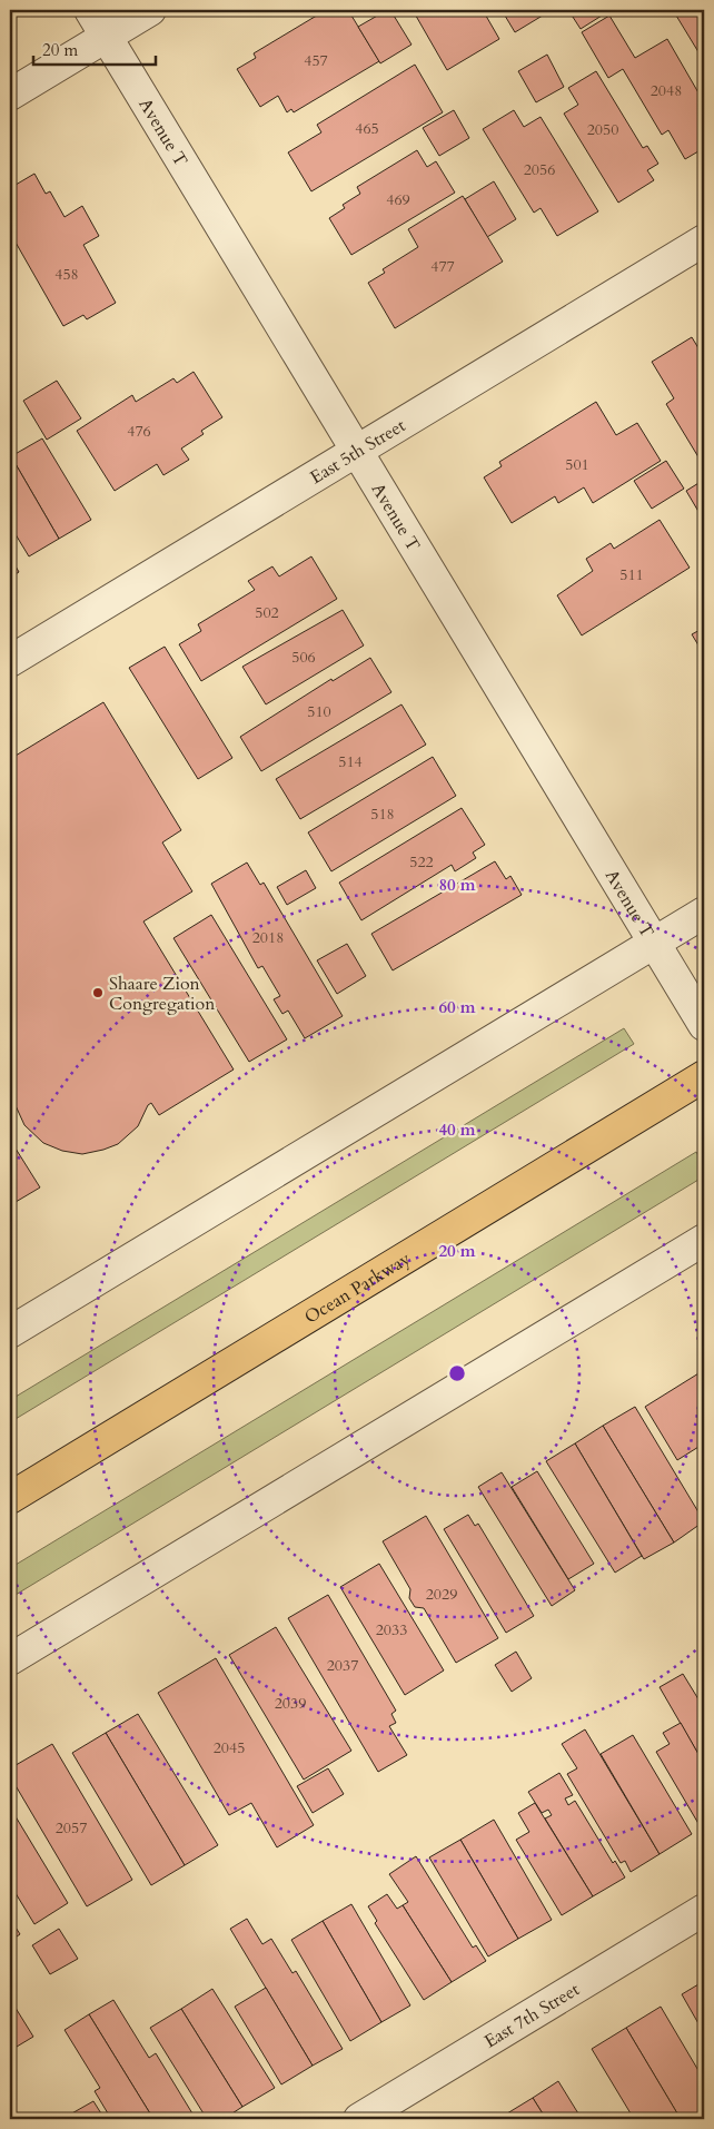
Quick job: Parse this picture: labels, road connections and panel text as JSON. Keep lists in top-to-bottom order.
{
  "streets": {
    "main road": ["Ocean Parkway"],
    "street": ["Avenue T", "East 5th Street", "East 7th Street"]
  },
  "crossings": [
    ["Avenue T", "East 5th Street"]
  ],
  "places": ["Shaare Zion Congregation"],
  "house_numbers": [
    "457",
    "2048",
    "465",
    "2050",
    "2056",
    "469",
    "477",
    "458",
    "476",
    "501",
    "511",
    "502",
    "506",
    "510",
    "514",
    "518",
    "522",
    "2018",
    "2029",
    "2033",
    "2037",
    "2039",
    "2045",
    "2057"
  ],
  "scale_bar": "20 m",
  "rings": [
    "80 m",
    "60 m",
    "40 m",
    "20 m"
  ]
}
